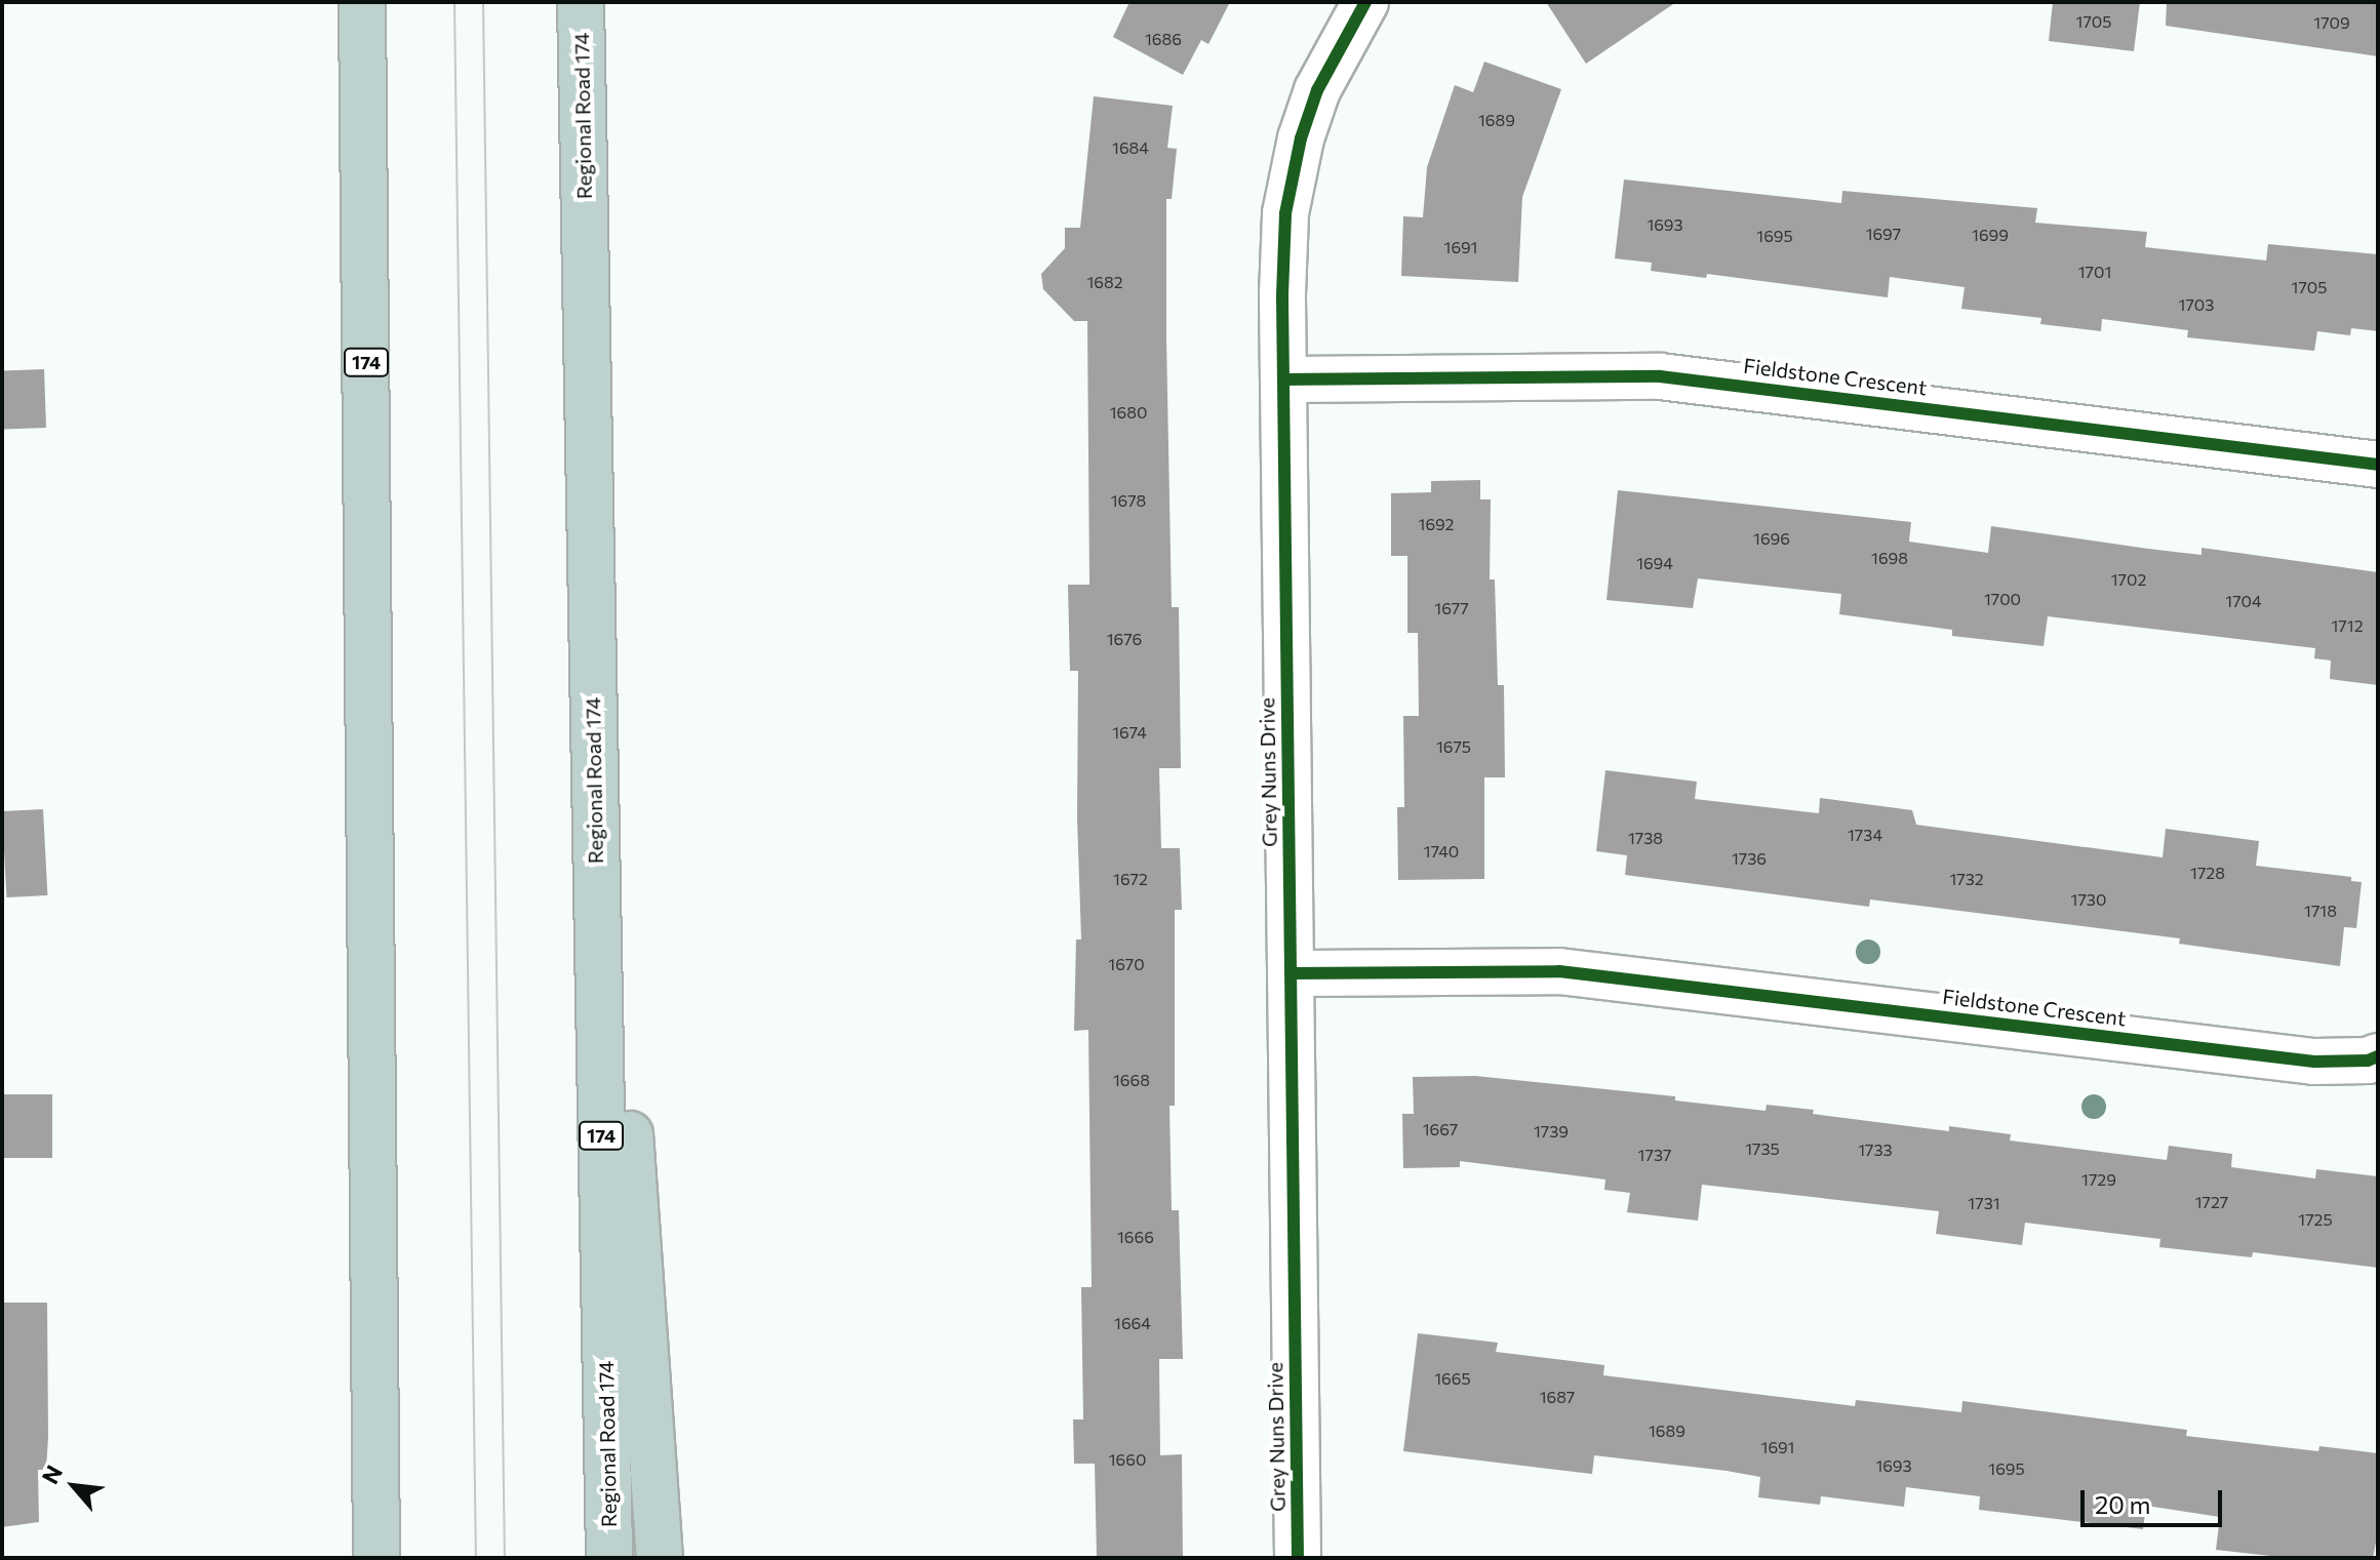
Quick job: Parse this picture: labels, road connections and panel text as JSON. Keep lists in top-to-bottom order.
{
  "streets": {
    "highway": ["Regional Road 174", "174"],
    "street": ["Fieldstone Crescent", "Grey Nuns Drive"]
  },
  "crossings": [
    ["Fieldstone Crescent", "Grey Nuns Drive"]
  ],
  "house_numbers": [
    "1705",
    "1709",
    "1686",
    "1689",
    "1684",
    "1693",
    "1697",
    "1699",
    "1695",
    "1691",
    "1701",
    "1682",
    "1705",
    "1703",
    "1680",
    "1678",
    "1692",
    "1696",
    "1698",
    "1694",
    "1702",
    "1700",
    "1704",
    "1677",
    "1712",
    "1676",
    "1674",
    "1675",
    "1734",
    "1738",
    "1740",
    "1736",
    "1728",
    "1672",
    "1732",
    "1730",
    "1718",
    "1670",
    "1668",
    "1667",
    "1739",
    "1735",
    "1733",
    "1737",
    "1729",
    "1727",
    "1731",
    "1725",
    "1666",
    "1664",
    "1665",
    "1687",
    "1689",
    "1691",
    "1660",
    "1693",
    "1695"
  ],
  "scale_bar": "20 m",
  "north": "top left"
}
